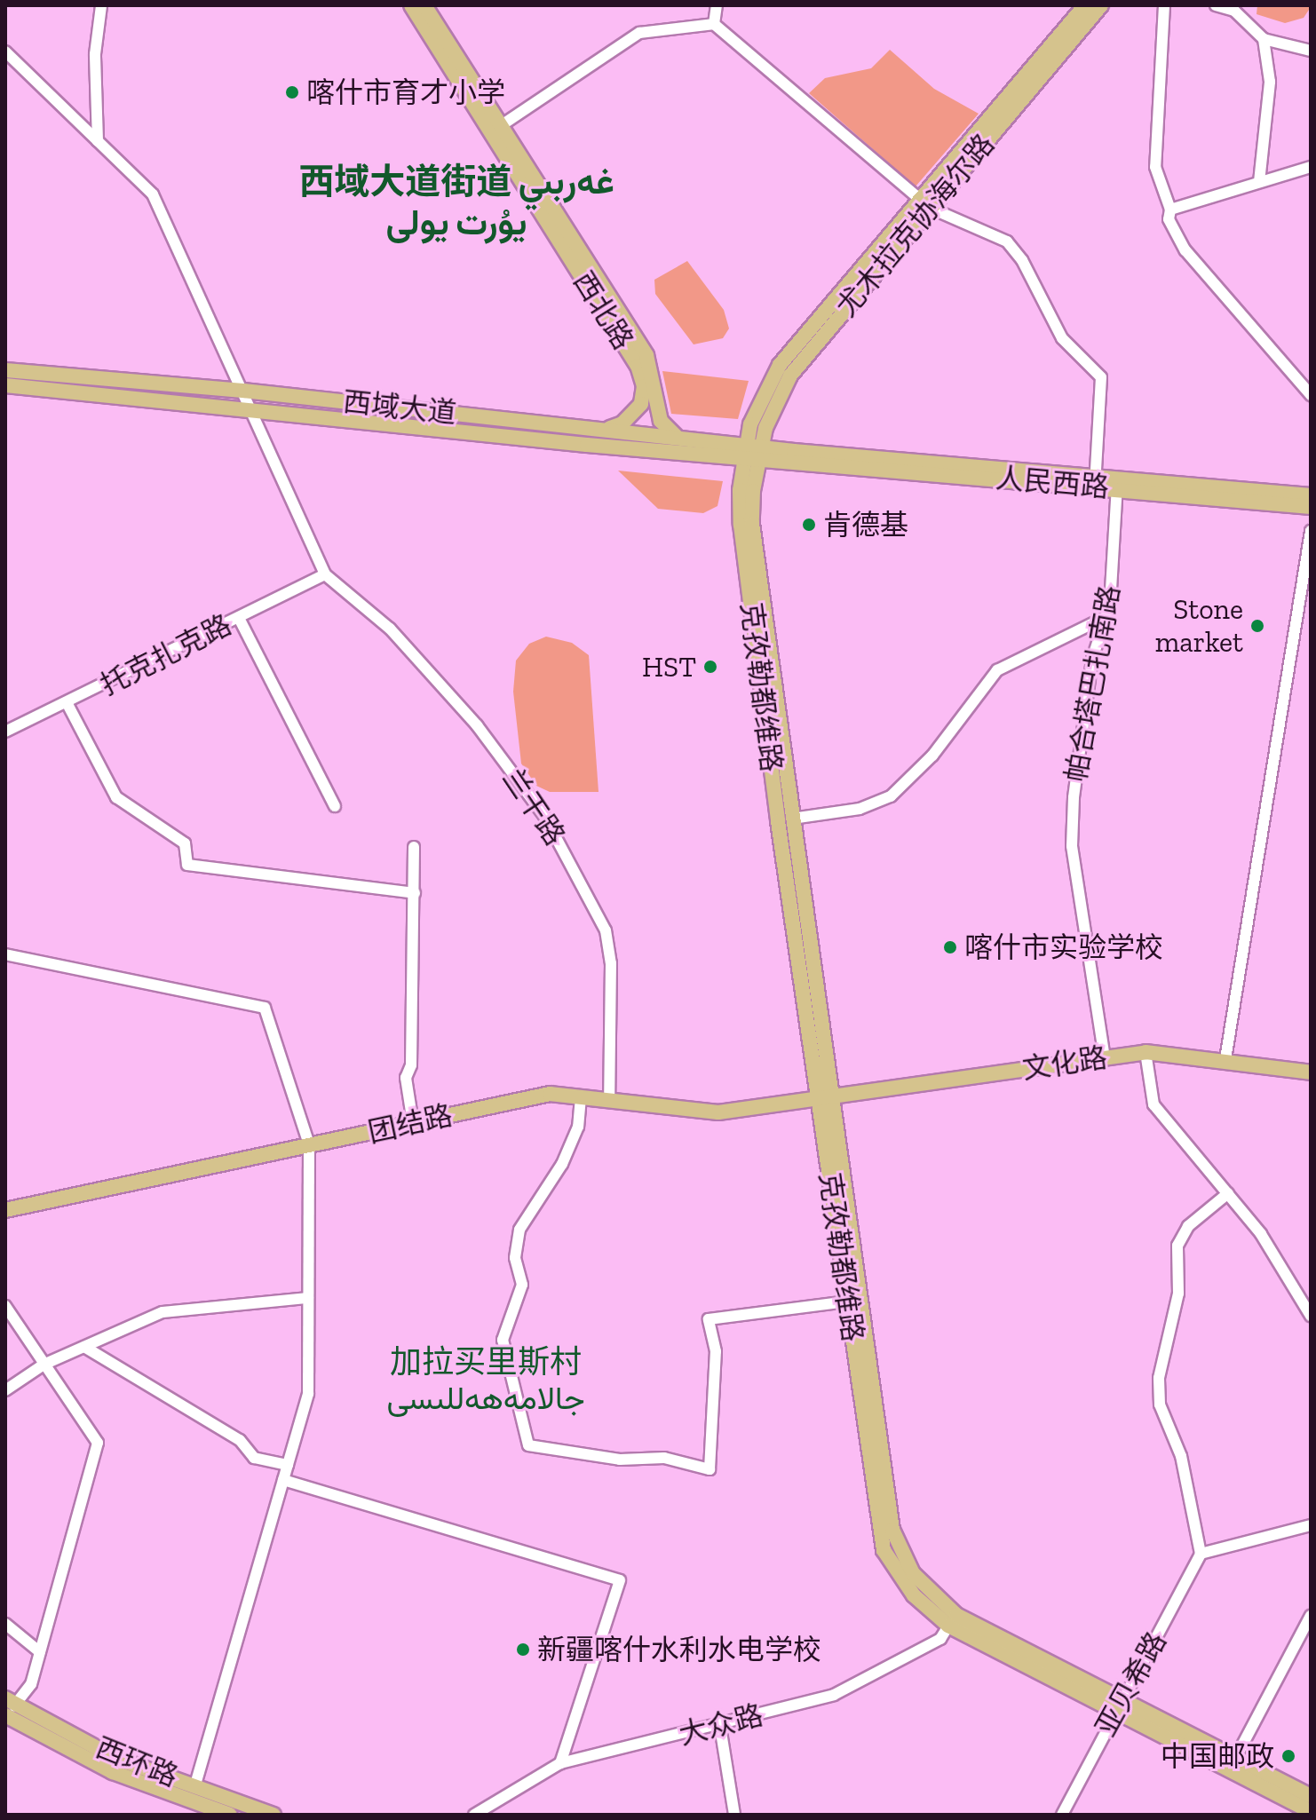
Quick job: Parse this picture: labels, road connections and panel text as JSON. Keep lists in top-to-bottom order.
{
  "streets": {
    "main road": [
      "尤木拉克协海尔路",
      "西北路",
      "西域大道",
      "人民西路",
      "克孜勒都维路",
      "文化路",
      "团结路",
      "西环路"
    ],
    "street": [
      "托克扎克路",
      "帕合塔巴扎南路",
      "兰干路",
      "亚贝希路",
      "大众路"
    ]
  },
  "crossings": [
    ["尤木拉克协海尔路", "西域大道"],
    ["尤木拉克协海尔路", "克孜勒都维路"],
    ["西北路", "西域大道"],
    ["西域大道", "人民西路"],
    ["西域大道", "克孜勒都维路"],
    ["人民西路", "帕合塔巴扎南路"],
    ["托克扎克路", "兰干路"],
    ["帕合塔巴扎南路", "文化路"],
    ["克孜勒都维路", "文化路"],
    ["克孜勒都维路", "团结路"],
    ["克孜勒都维路", "亚贝希路"],
    ["克孜勒都维路", "大众路"],
    ["兰干路", "团结路"],
    ["文化路", "团结路"]
  ],
  "districts": ["西域大道街道 غەربىي يۇرت يولى", "加拉买里斯村 جالامەھەللىسى"],
  "places": [
    "喀什市育才小学",
    "肯德基",
    "Stone market",
    "HST",
    "喀什市实验学校",
    "新疆喀什水利水电学校",
    "中国邮政"
  ]
}
